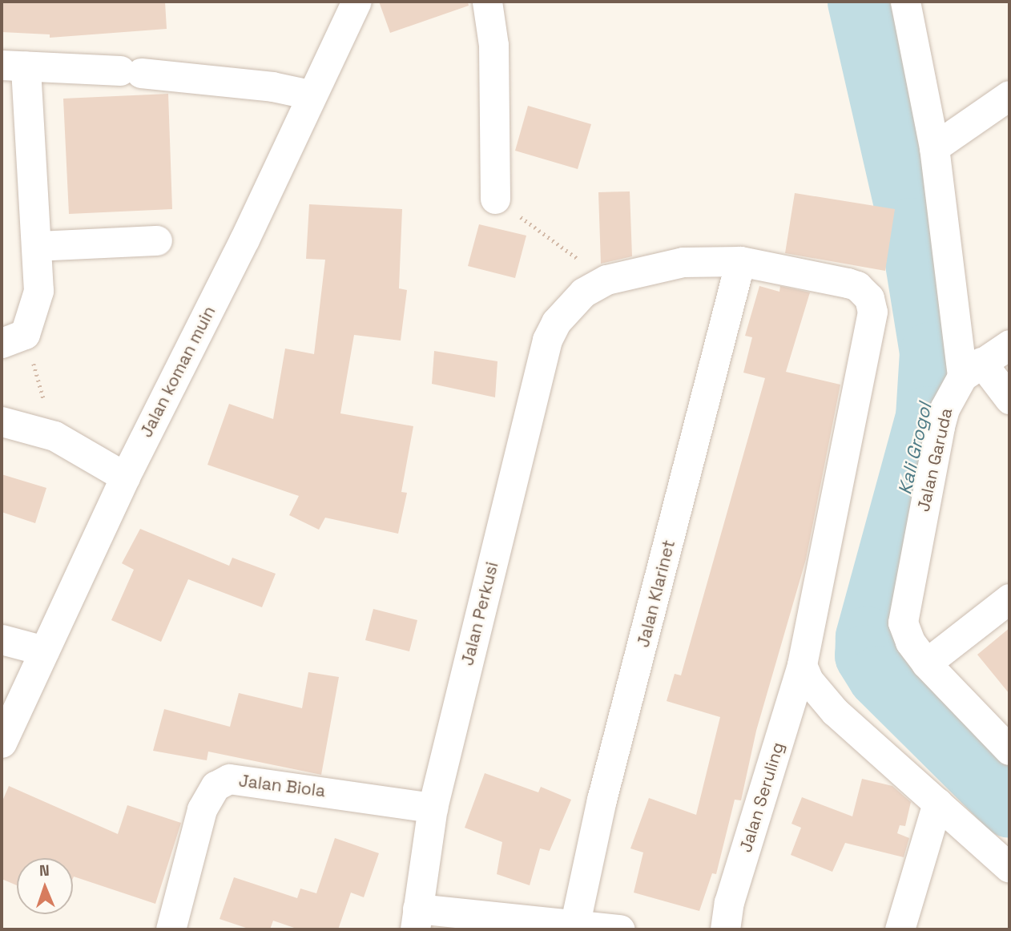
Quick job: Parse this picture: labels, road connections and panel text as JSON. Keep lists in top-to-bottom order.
{
  "streets": {
    "street": [
      "Jalan koman muin",
      "Jalan Garuda",
      "Jalan Klarinet",
      "Jalan Perkusi",
      "Jalan Biola",
      "Jalan Seruling"
    ]
  },
  "crossings": [
    ["Jalan Klarinet", "Jalan Perkusi"],
    ["Jalan Klarinet", "Jalan Seruling"],
    ["Jalan Perkusi", "Jalan Biola"],
    ["Jalan Perkusi", "Jalan Seruling"]
  ],
  "water": ["Kali Grogol"],
  "north": "top"
}
